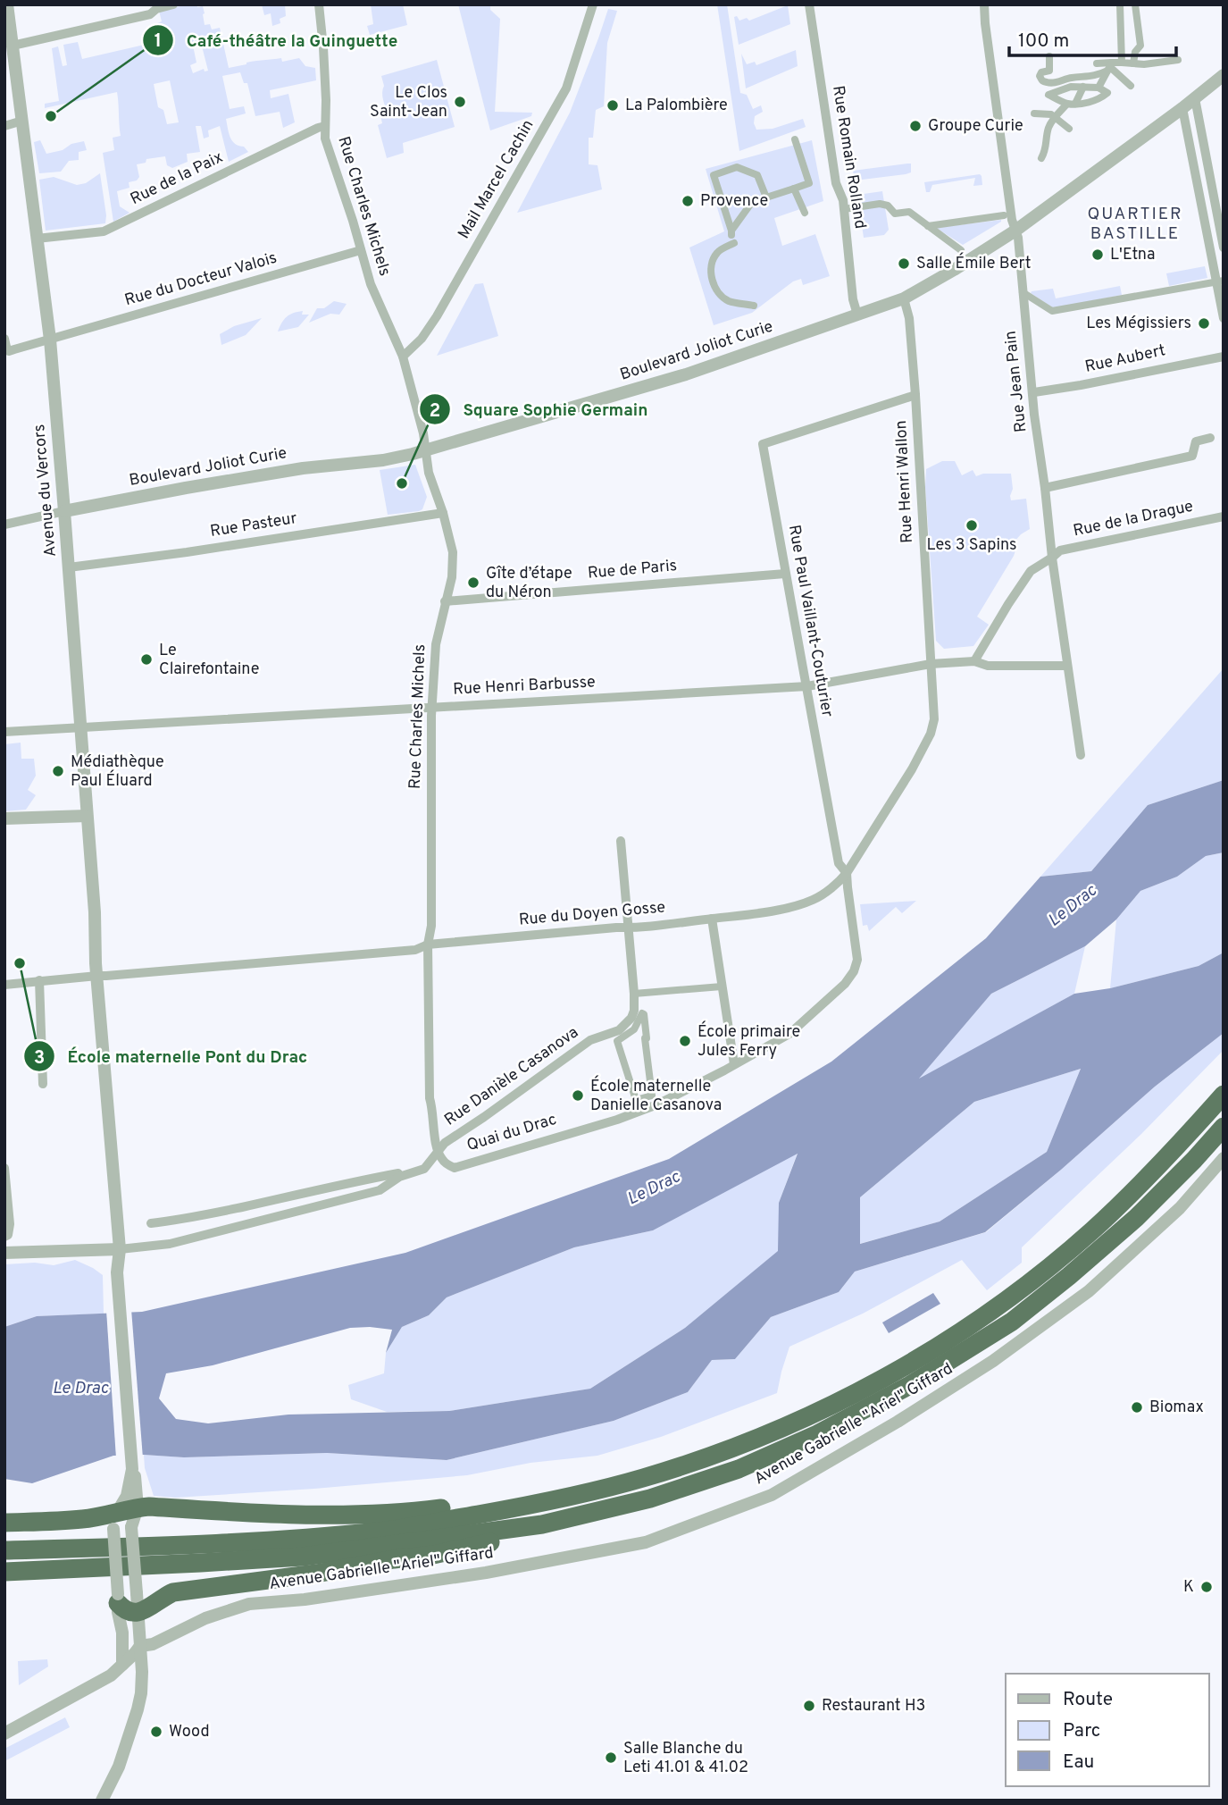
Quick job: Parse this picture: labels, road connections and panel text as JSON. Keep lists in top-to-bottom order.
{
  "streets": {
    "street": [
      "Rue Romain Rolland",
      "Rue de la Paix",
      "Mail Marcel Cachin",
      "Rue Charles Michels",
      "Rue du Docteur Valois",
      "Boulevard Joliot Curie",
      "Rue Aubert",
      "Rue Jean Pain",
      "Rue Henri Wallon",
      "Avenue du Vercors",
      "Rue de la Drague",
      "Rue Pasteur",
      "Rue de Paris",
      "Rue Paul Vaillant-Couturier",
      "Rue Henri Barbusse",
      "Rue du Doyen Gosse",
      "Rue Danièle Casanova",
      "Quai du Drac",
      "Avenue Gabrielle \"Ariel\" Giffard"
    ]
  },
  "crossings": [
    ["Rue Romain Rolland", "Boulevard Joliot Curie"],
    ["Rue de la Paix", "Rue Charles Michels"],
    ["Rue de la Paix", "Avenue du Vercors"],
    ["Mail Marcel Cachin", "Rue Charles Michels"],
    ["Rue Charles Michels", "Rue du Docteur Valois"],
    ["Rue Charles Michels", "Boulevard Joliot Curie"],
    ["Rue Charles Michels", "Rue Pasteur"],
    ["Rue Charles Michels", "Rue de Paris"],
    ["Rue Charles Michels", "Rue Henri Barbusse"],
    ["Rue Charles Michels", "Rue du Doyen Gosse"],
    ["Rue Charles Michels", "Rue Danièle Casanova"],
    ["Rue Charles Michels", "Quai du Drac"],
    ["Rue du Docteur Valois", "Avenue du Vercors"],
    ["Boulevard Joliot Curie", "Rue Jean Pain"],
    ["Boulevard Joliot Curie", "Rue Henri Wallon"],
    ["Boulevard Joliot Curie", "Avenue du Vercors"],
    ["Rue Aubert", "Rue Jean Pain"],
    ["Rue Jean Pain", "Rue de la Drague"],
    ["Rue Henri Wallon", "Rue Paul Vaillant-Couturier"],
    ["Rue Henri Wallon", "Rue Henri Barbusse"],
    ["Rue Henri Wallon", "Rue du Doyen Gosse"],
    ["Avenue du Vercors", "Rue Pasteur"],
    ["Avenue du Vercors", "Rue Henri Barbusse"],
    ["Avenue du Vercors", "Rue du Doyen Gosse"],
    ["Rue de Paris", "Rue Paul Vaillant-Couturier"],
    ["Rue Paul Vaillant-Couturier", "Rue Henri Barbusse"],
    ["Rue Paul Vaillant-Couturier", "Rue du Doyen Gosse"],
    ["Rue Paul Vaillant-Couturier", "Quai du Drac"],
    ["Rue Henri Barbusse", "Rue du Doyen Gosse"],
    ["Rue Danièle Casanova", "Quai du Drac"]
  ],
  "districts": ["QUARTIER BASTILLE"],
  "water": ["Le Drac"],
  "places": [
    "Le Clos Saint-Jean",
    "La Palombière",
    "Café-théâtre la Guinguette",
    "Groupe Curie",
    "Provence",
    "L'Etna",
    "Salle Émile Bert",
    "Les Mégissiers",
    "Square Sophie Germain",
    "Les 3 Sapins",
    "Gîte d’étape du Néron",
    "Le Clairefontaine",
    "Médiathèque Paul Éluard",
    "École maternelle Pont du Drac",
    "École primaire Jules Ferry",
    "École maternelle Danielle Casanova",
    "Biomax",
    "K",
    "Restaurant H3",
    "Wood",
    "Salle Blanche du Leti 41.01 & 41.02"
  ],
  "legend": ["Route", "Parc", "Eau"],
  "scale_bar": "100 m"
}
